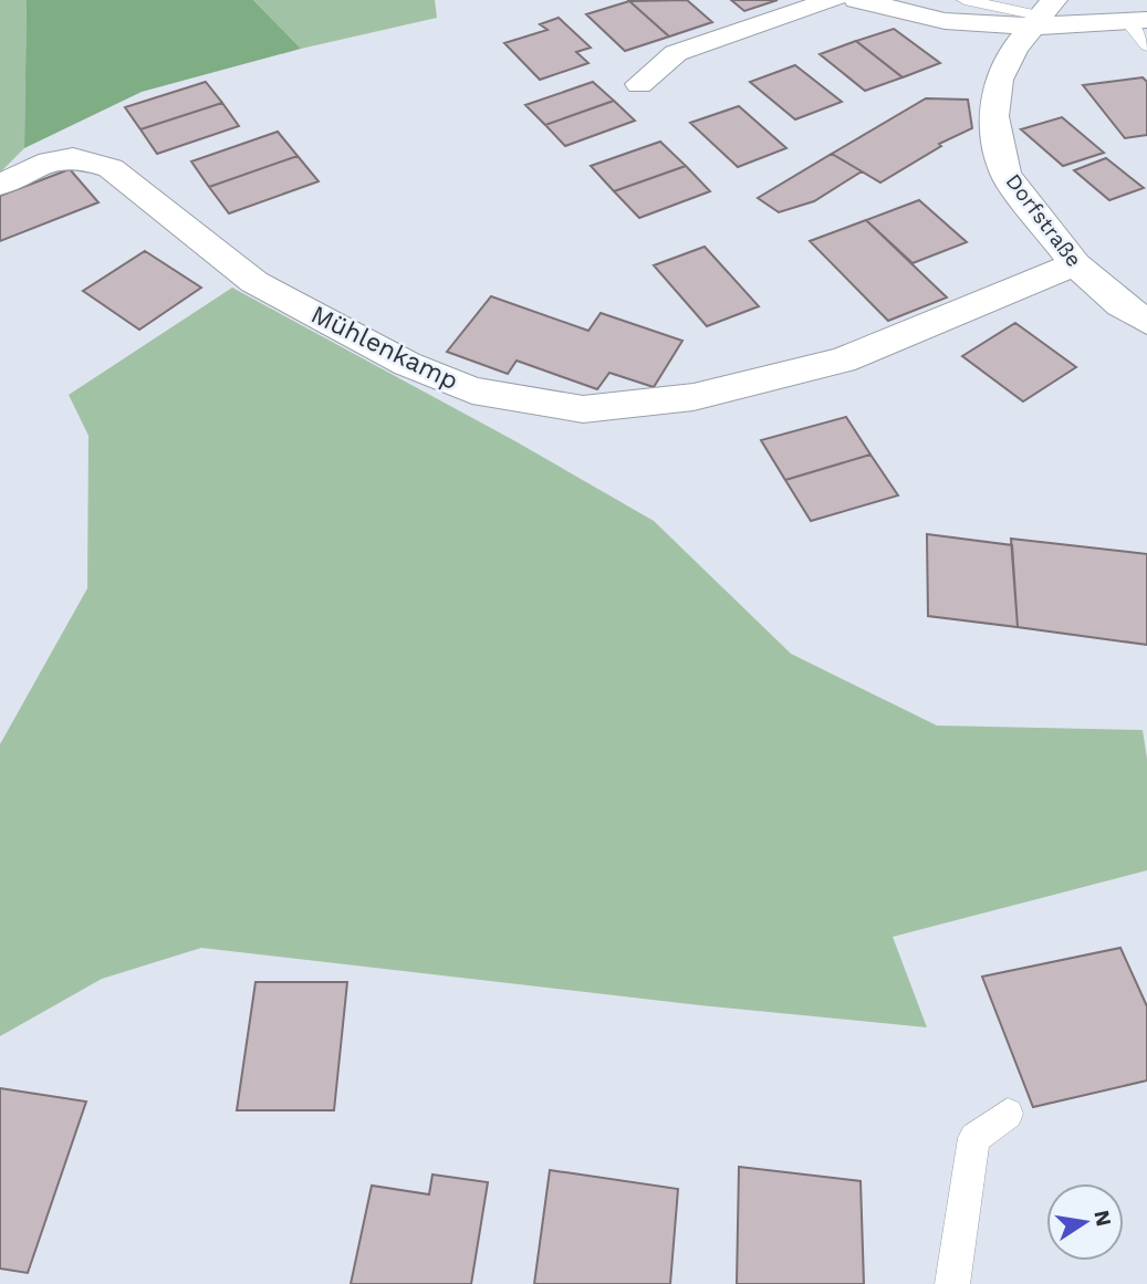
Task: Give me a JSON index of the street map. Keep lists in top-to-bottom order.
{
  "streets": {
    "street": ["Dorfstraße", "Mühlenkamp"]
  },
  "crossings": [
    ["Dorfstraße", "Mühlenkamp"]
  ],
  "north": "right"
}
